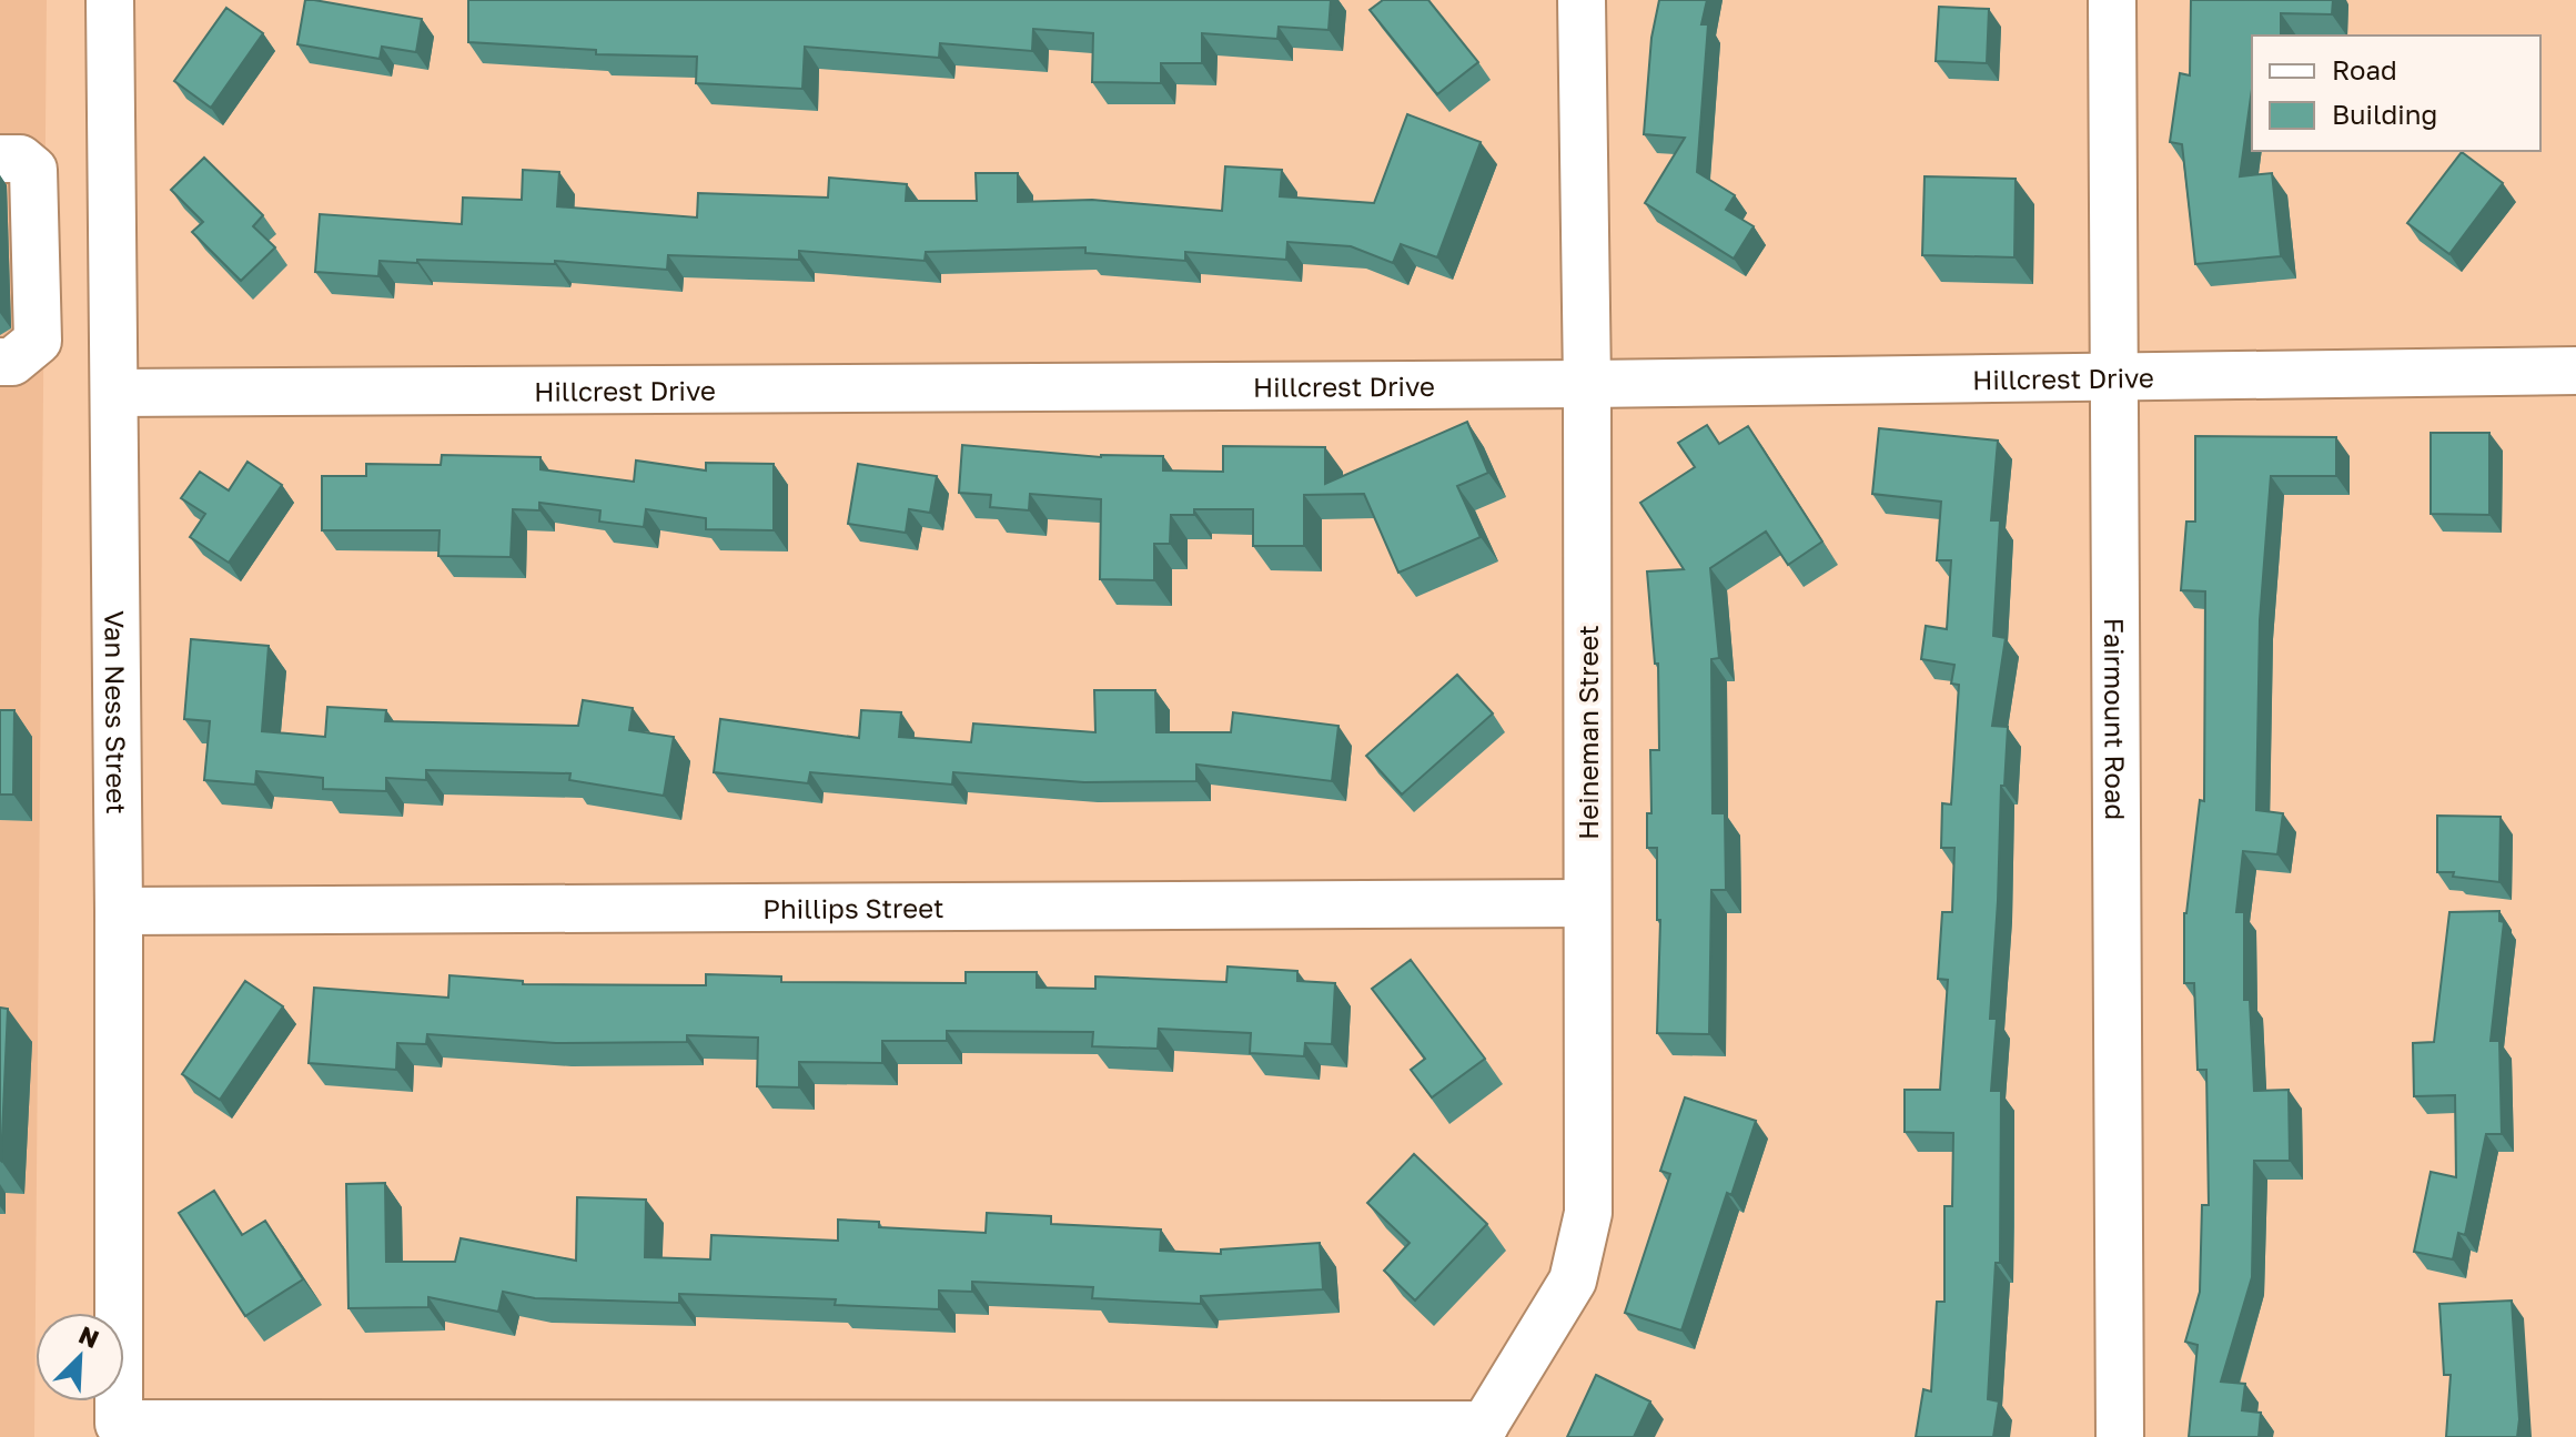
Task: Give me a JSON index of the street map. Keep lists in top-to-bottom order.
{
  "streets": {
    "street": [
      "Hillcrest Drive",
      "Van Ness Street",
      "Fairmount Road",
      "Heineman Street",
      "Phillips Street"
    ]
  },
  "crossings": [
    ["Hillcrest Drive", "Van Ness Street"],
    ["Hillcrest Drive", "Fairmount Road"],
    ["Hillcrest Drive", "Heineman Street"],
    ["Van Ness Street", "Heineman Street"],
    ["Van Ness Street", "Phillips Street"],
    ["Heineman Street", "Phillips Street"]
  ],
  "legend": ["Road", "Building"],
  "north": "top right"
}
